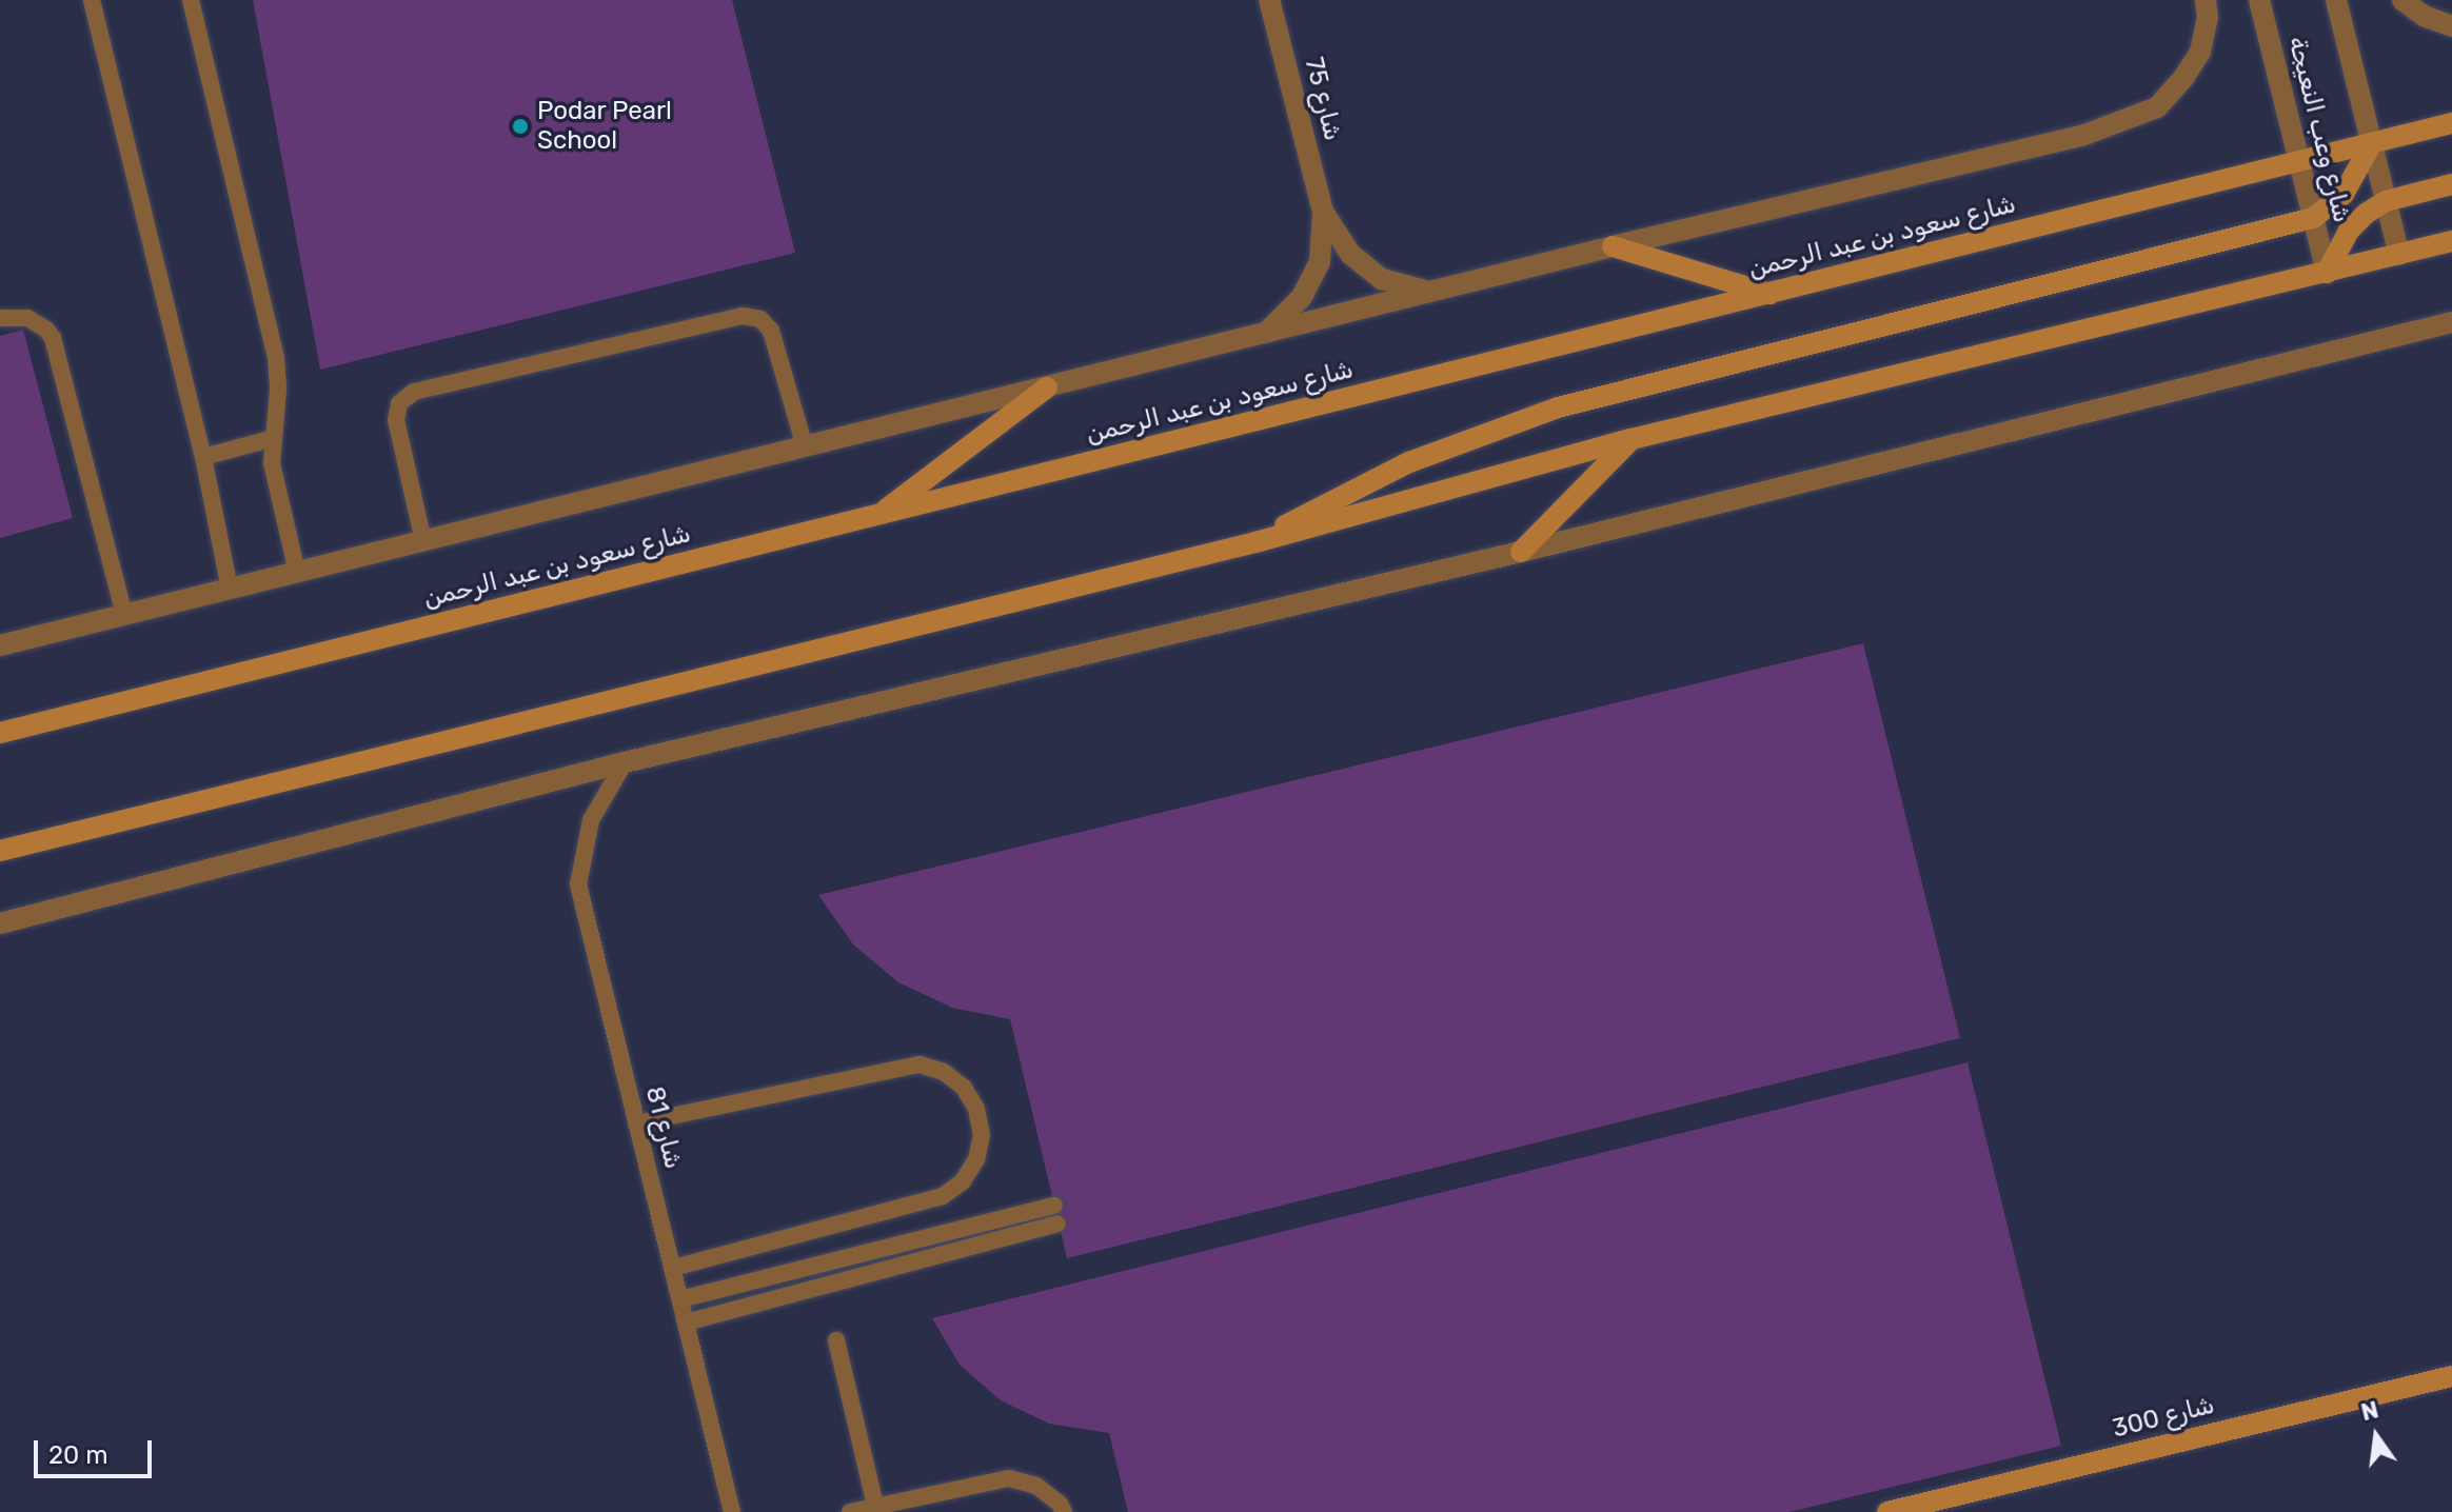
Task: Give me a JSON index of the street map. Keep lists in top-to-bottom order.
{
  "streets": {
    "main road": ["شارع سعود بن عبد الرحمن", "شارع 300"],
    "street": ["شارع 75", "شارع وعب النعيجة"],
    "lane": ["شارع 81"]
  },
  "crossings": [
    ["شارع 75", "شارع سعود بن عبد الرحمن"],
    ["شارع وعب النعيجة", "شارع سعود بن عبد الرحمن"]
  ],
  "places": ["Podar Pearl School"],
  "scale_bar": "20 m",
  "north": "top"
}
